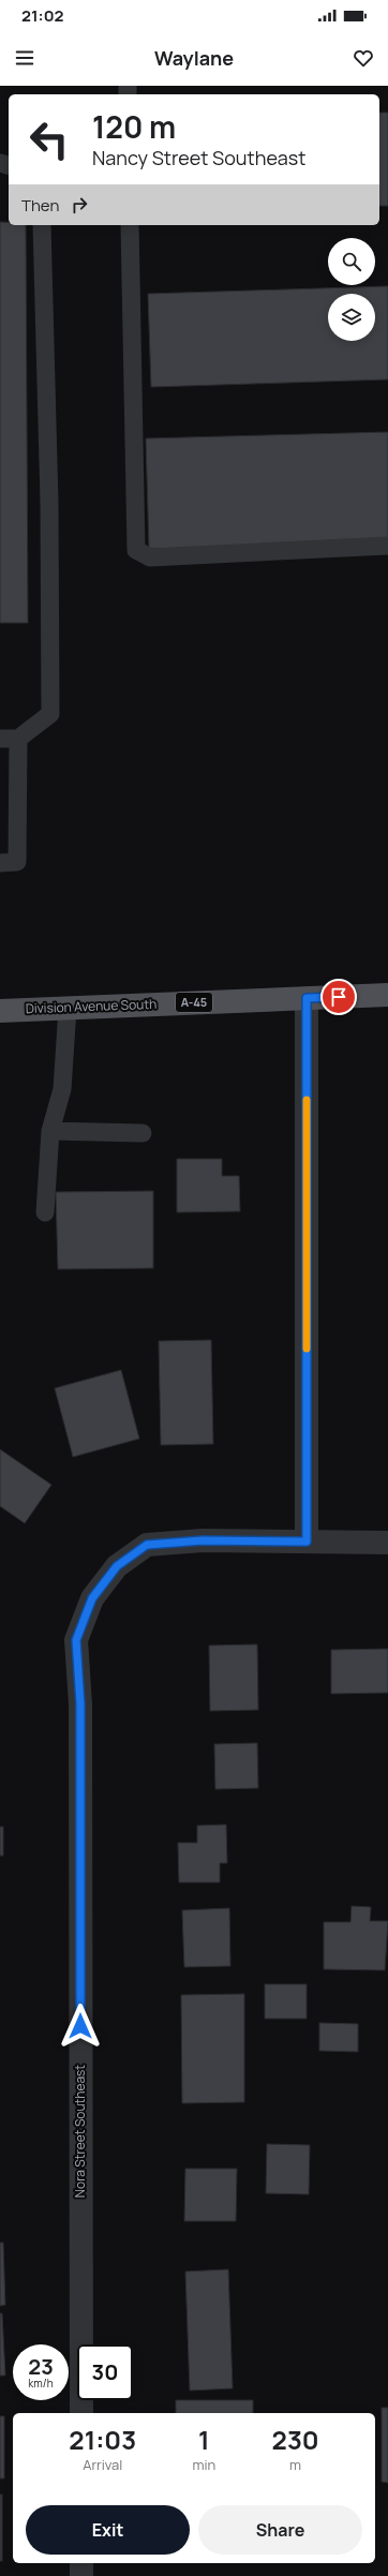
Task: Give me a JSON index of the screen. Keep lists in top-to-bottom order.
{
  "streets": {
    "main road": ["A-45", "Division Avenue South"],
    "street": ["Nora Street Southeast"]
  },
  "page": {
    "status": "21:02",
    "header": "Waylane",
    "turn": ["120 m", "Nancy Street Southeast"],
    "then": "Then",
    "speed": "23 km/h",
    "limit": "30",
    "eta": [
      "21:03",
      "Arrival",
      "1",
      "min",
      "230",
      "m"
    ],
    "buttons": ["Exit", "Share"]
  }
}
